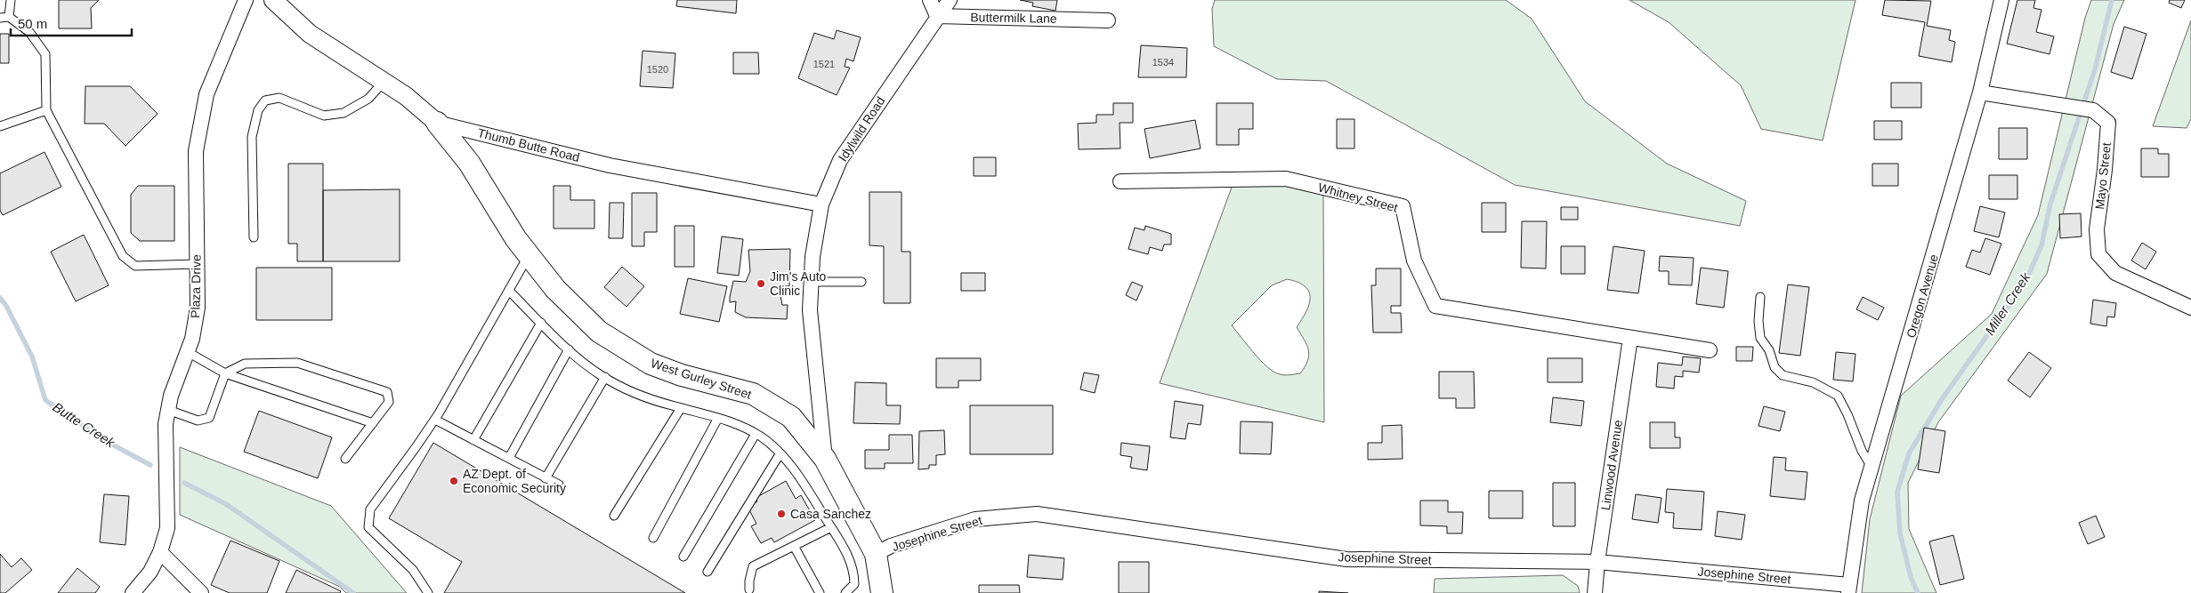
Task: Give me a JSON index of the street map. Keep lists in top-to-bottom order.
{
  "streets": {
    "main road": ["West Gurley Street"],
    "street": [
      "Buttermilk Lane",
      "Idylwild Road",
      "Thumb Butte Road",
      "Mayo Street",
      "Whitney Street",
      "Plaza Drive",
      "Oregon Avenue",
      "Linwood Avenue",
      "Josephine Street"
    ]
  },
  "crossings": [
    ["Buttermilk Lane", "Idylwild Road"],
    ["Idylwild Road", "Thumb Butte Road"],
    ["Idylwild Road", "West Gurley Street"],
    ["Thumb Butte Road", "West Gurley Street"],
    ["Mayo Street", "Oregon Avenue"],
    ["Whitney Street", "Linwood Avenue"],
    ["Oregon Avenue", "Josephine Street"],
    ["West Gurley Street", "Josephine Street"],
    ["Linwood Avenue", "Josephine Street"]
  ],
  "water": ["Miller Creek", "Butte Creek"],
  "places": ["Jim's Auto Clinic", "AZ Dept. of Economic Security", "Casa Sanchez"],
  "house_numbers": ["1534", "1521", "1520"],
  "scale_bar": "50 m"
}
